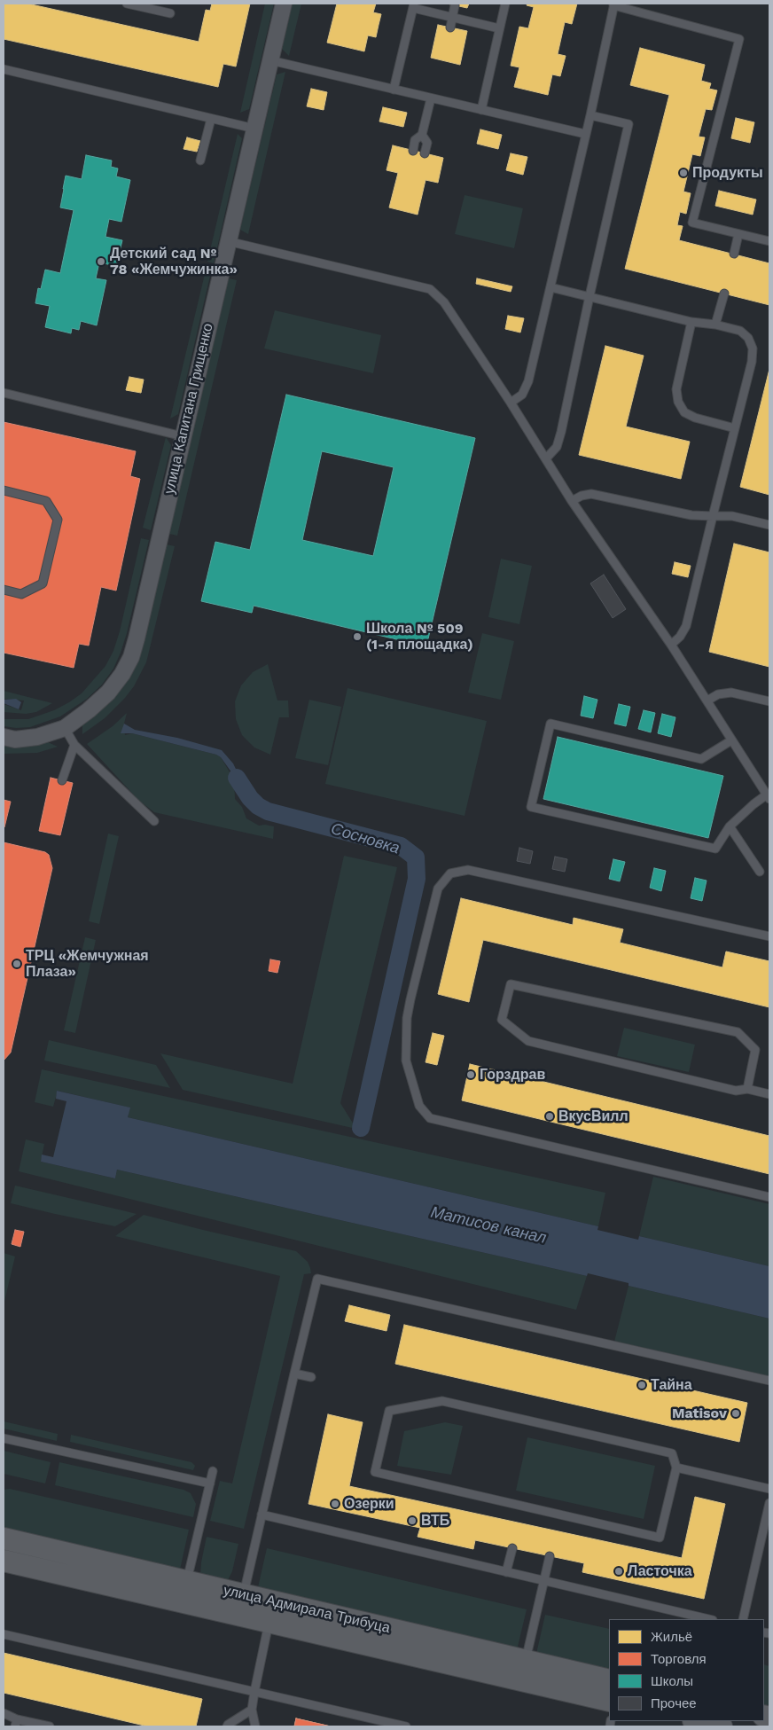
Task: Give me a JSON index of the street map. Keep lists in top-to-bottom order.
{
  "streets": {
    "street": ["улица Капитана Грищенко", "улица Адмирала Трибуца"]
  },
  "water": ["Сосновка", "Матисов канал"],
  "places": [
    "Продукты",
    "Детский сад № 78 «Жемчужинка»",
    "Школа № 509 (1-я площадка)",
    "ТРЦ «Жемчужная Плаза»",
    "Горздрав",
    "ВкусВилл",
    "Тайна",
    "Matisov",
    "Озерки",
    "ВТБ",
    "Ласточка"
  ],
  "legend": [
    "Жильё",
    "Торговля",
    "Школы",
    "Прочее"
  ]
}
